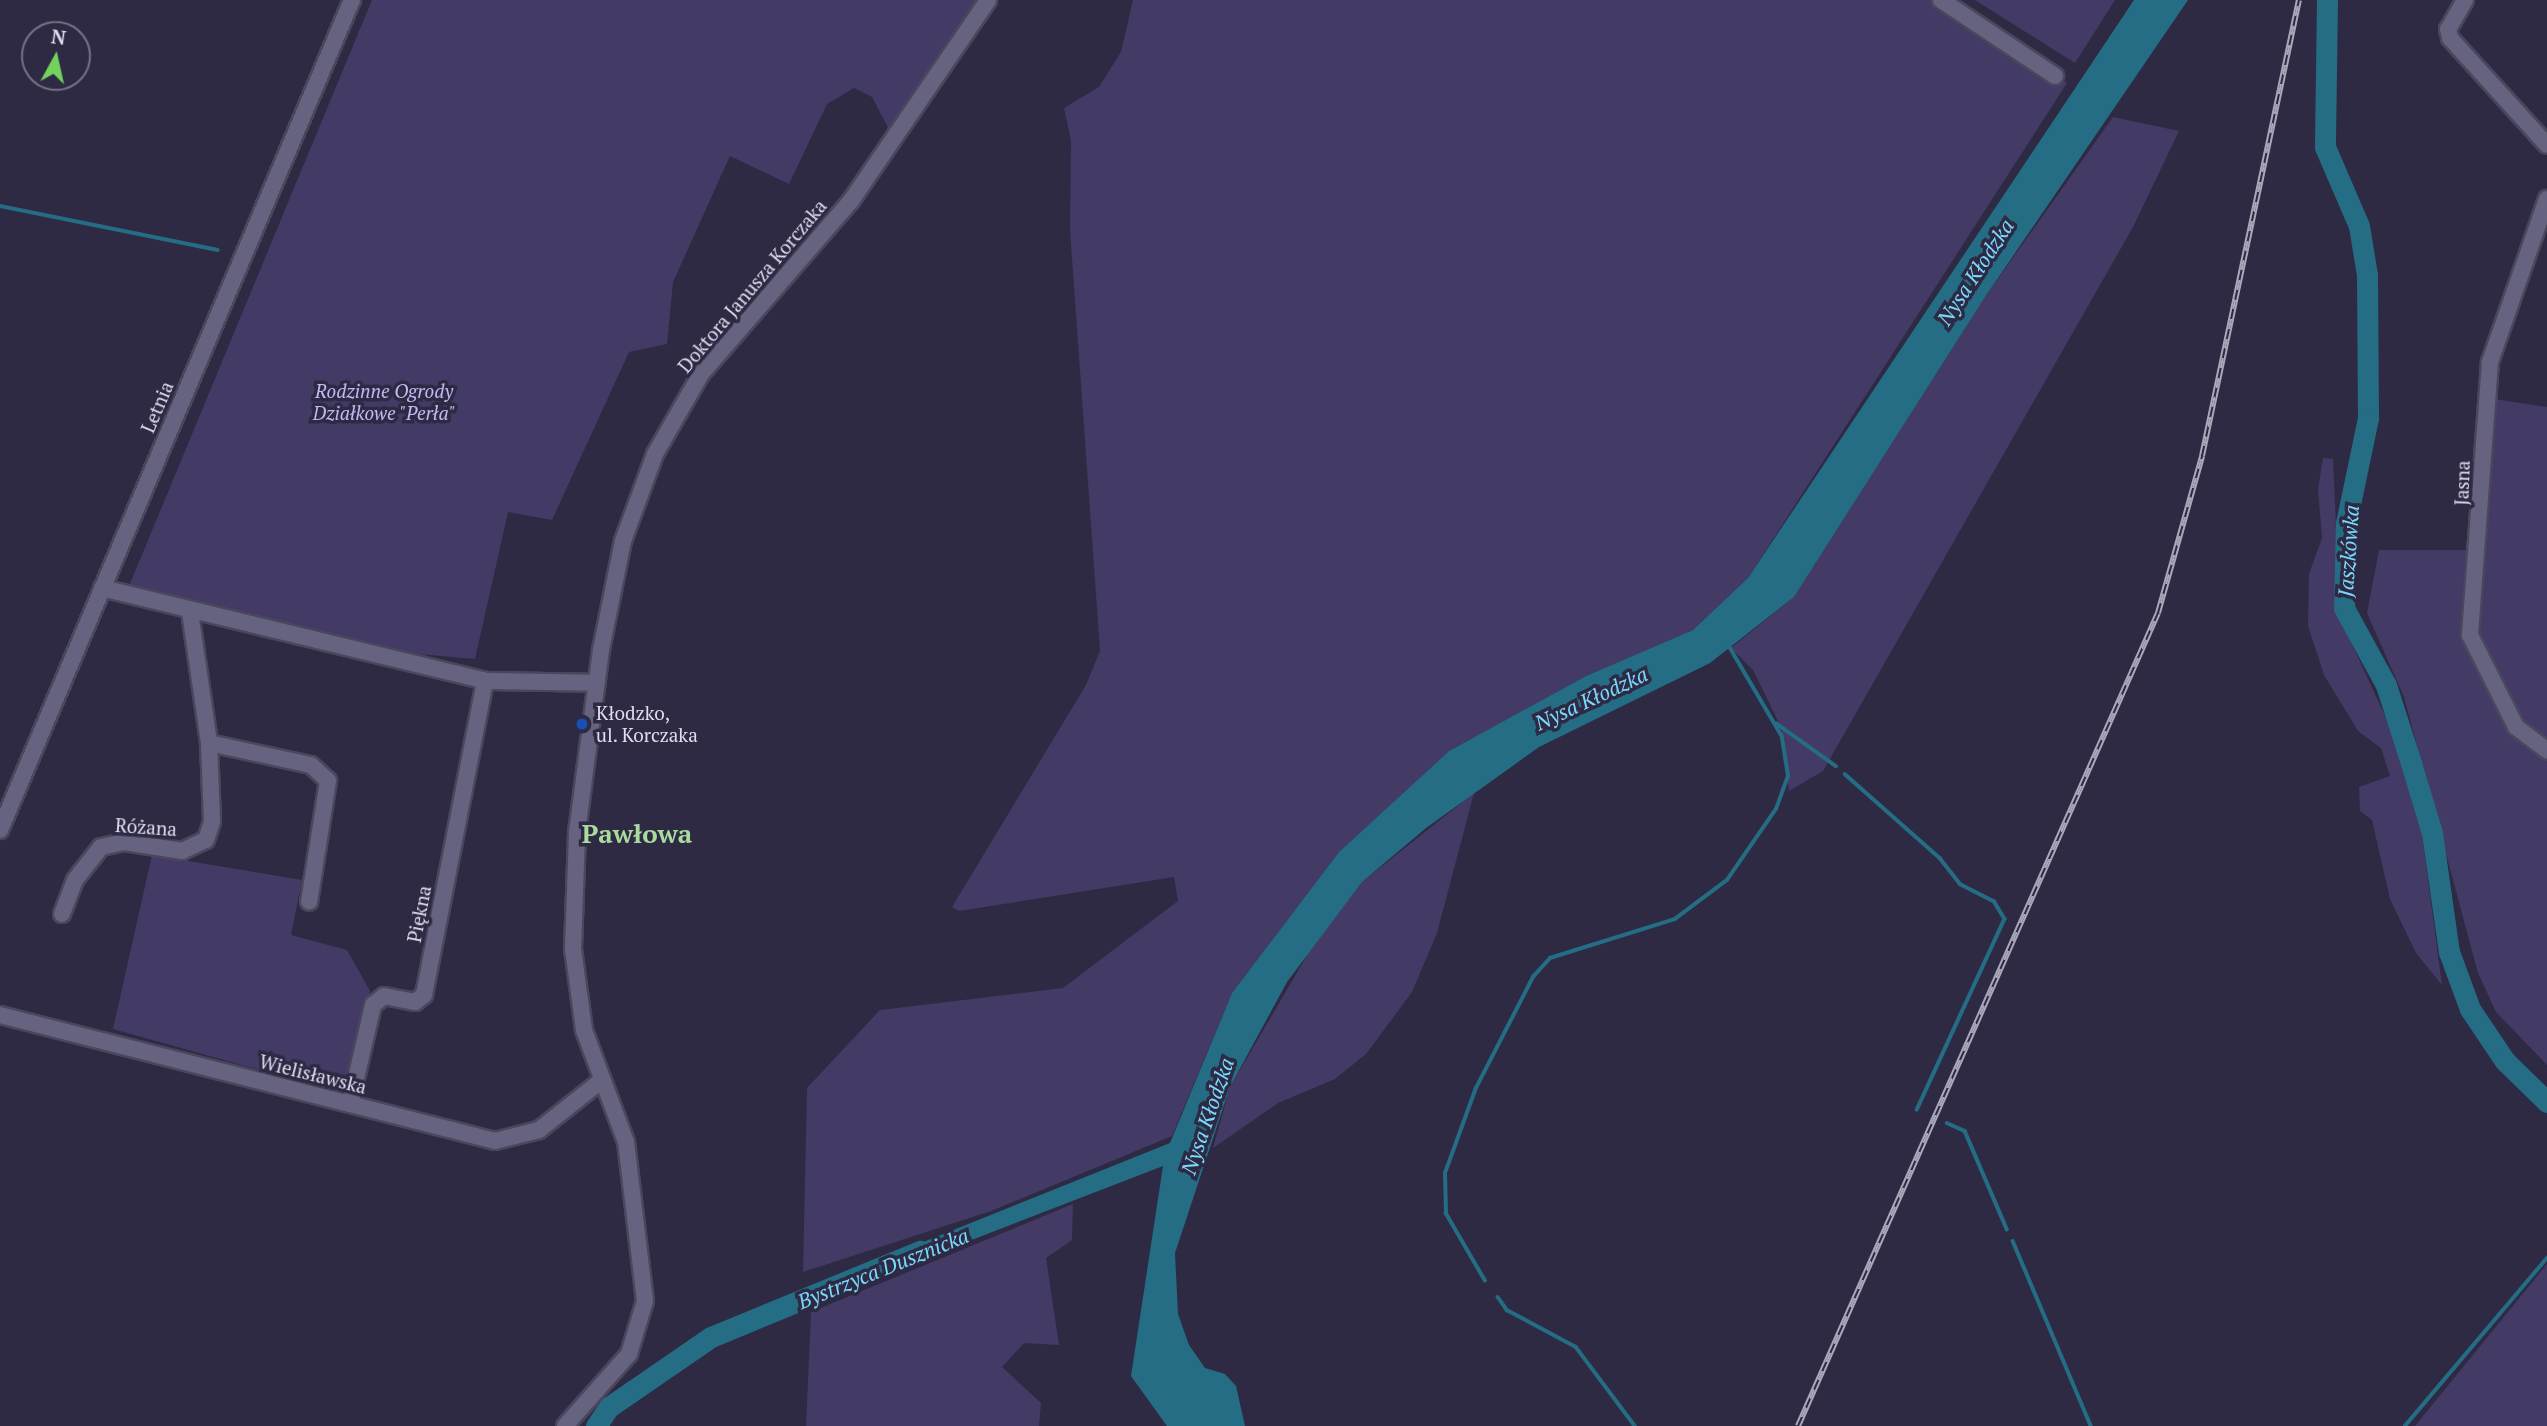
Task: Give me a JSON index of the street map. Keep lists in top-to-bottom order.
{
  "streets": {
    "street": [
      "Doktora Janusza Korczaka",
      "Letnia",
      "Jasna",
      "Różana",
      "Piękna",
      "Wielisławska"
    ]
  },
  "crossings": [
    ["Doktora Janusza Korczaka", "Wielisławska"],
    ["Piękna", "Wielisławska"]
  ],
  "districts": ["Pawłowa"],
  "water": ["Nysa Kłodzka", "Jaszkówka", "Bystrzyca Dusznicka"],
  "parks": ["Rodzinne Ogrody Działkowe \"Perła\""],
  "places": ["Kłodzko, ul. Korczaka"],
  "north": "top"
}
